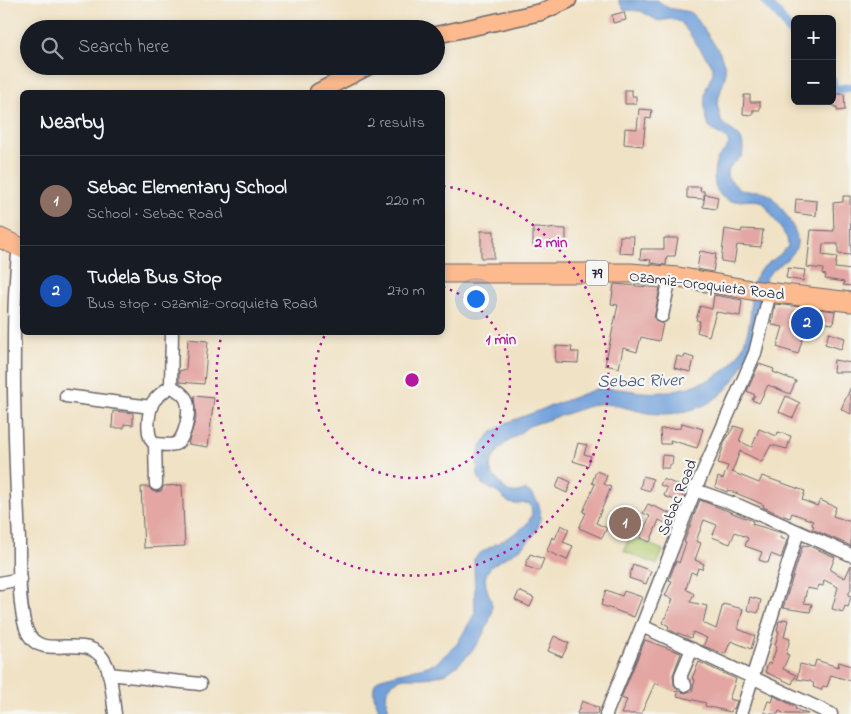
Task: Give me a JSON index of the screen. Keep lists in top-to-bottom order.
{
  "streets": {
    "highway": ["79", "Ozamiz-Oroquieta Road"],
    "street": ["Sebac Road"]
  },
  "crossings": [
    ["Ozamiz-Oroquieta Road", "Sebac Road"]
  ],
  "water": ["Sebac River"],
  "page": {
    "map_buttons": ["+", "−"],
    "search": "Search here",
    "heading": ["Nearby", "2 results"],
    "list": [
      {
        "mark": "1",
        "name": "Sebac Elementary School",
        "note": "School · Sebac Road",
        "value": "220 m"
      },
      {
        "mark": "2",
        "name": "Tudela Bus Stop",
        "note": "Bus stop · Ozamiz-Oroquieta Road",
        "value": "270 m"
      }
    ],
    "pins": ["2", "1"]
  },
  "rings": ["2 min", "1 min"]
}
